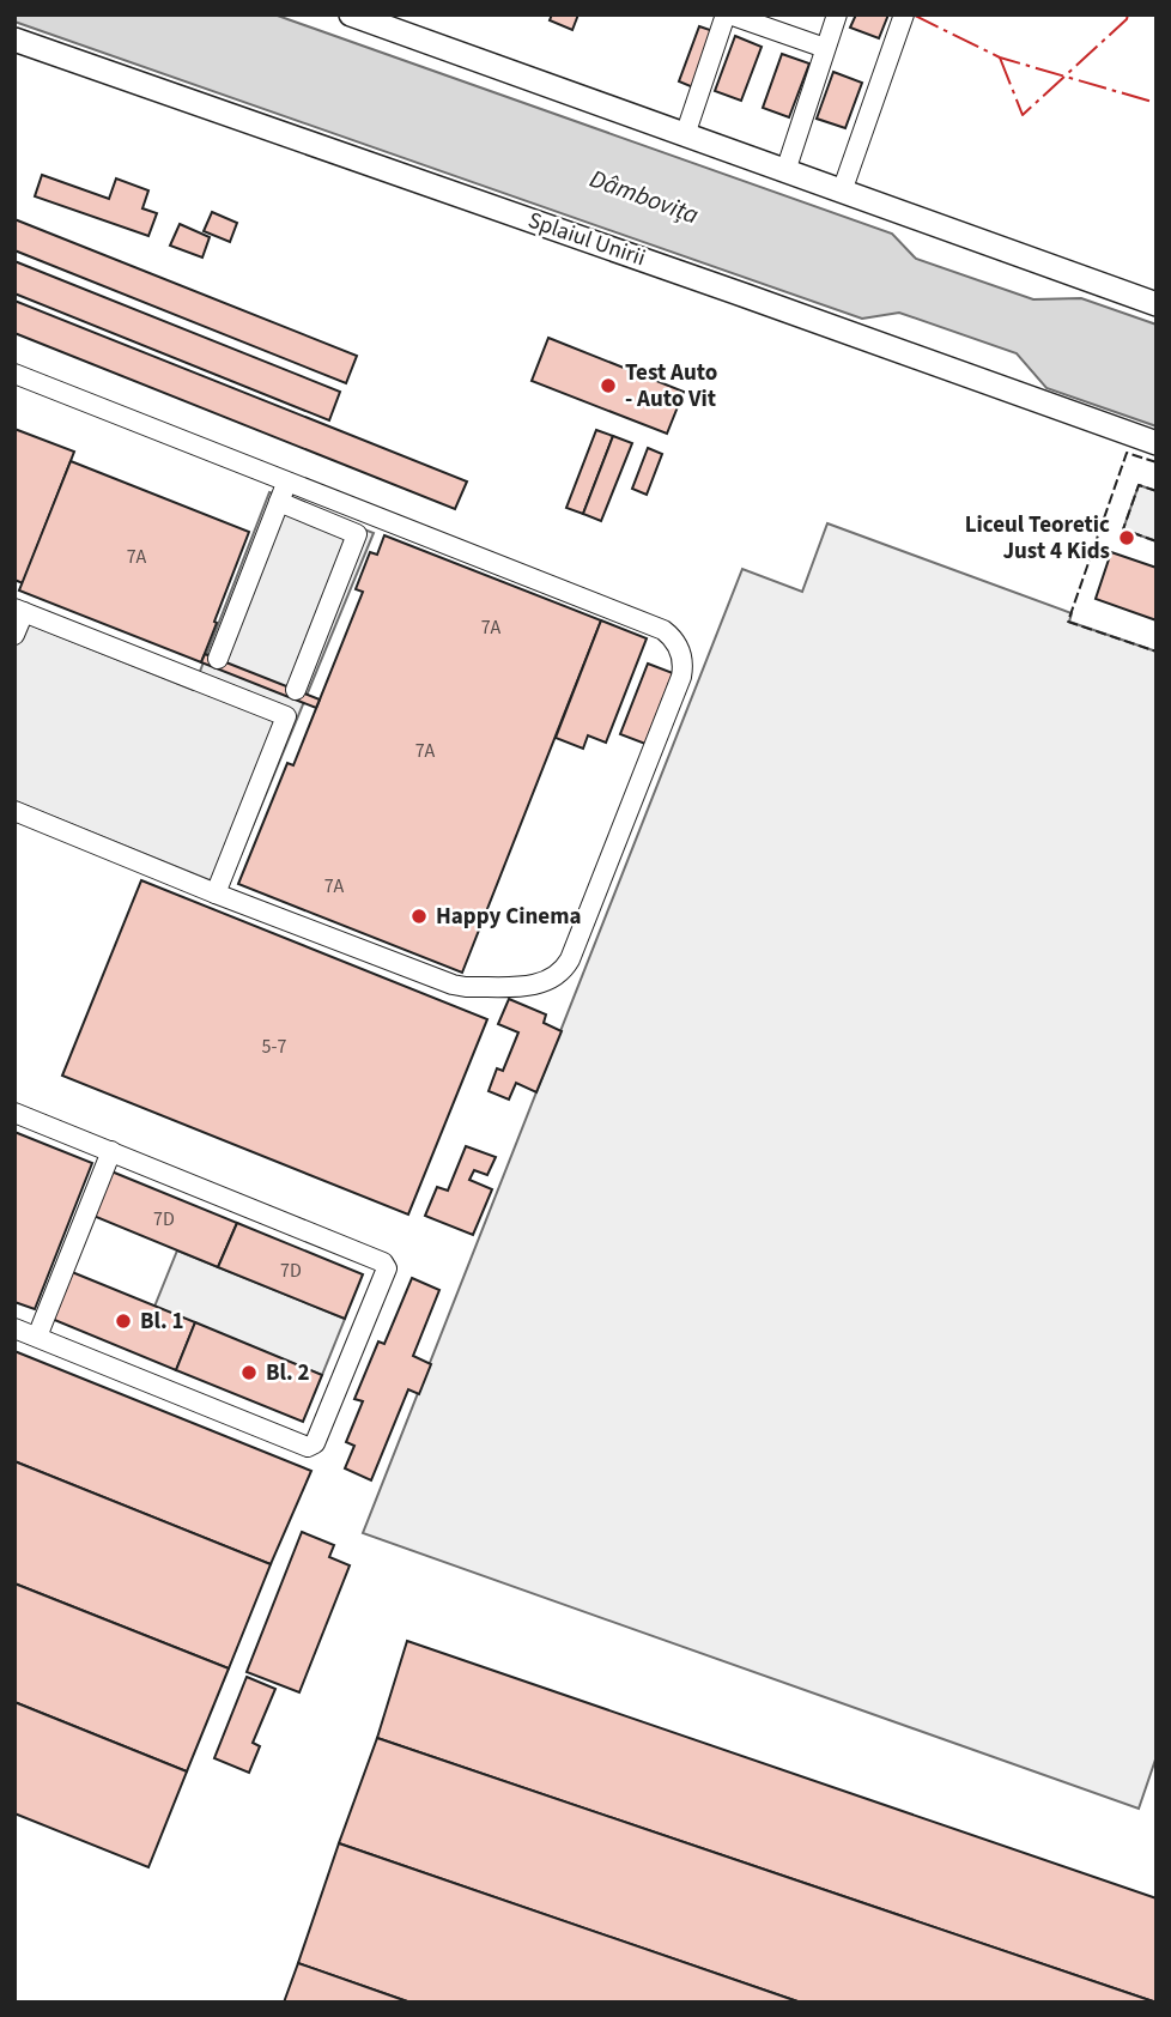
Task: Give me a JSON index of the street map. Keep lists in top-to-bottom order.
{
  "streets": {
    "main road": ["Splaiul Unirii"]
  },
  "water": ["Dâmbovița"],
  "places": [
    "Test Auto - Auto Vit",
    "Liceul Teoretic Just 4 Kids",
    "Happy Cinema",
    "Bl. 1",
    "Bl. 2"
  ],
  "house_numbers": [
    "7A",
    "7A",
    "7A",
    "7A",
    "5-7",
    "7D",
    "7D"
  ]
}
